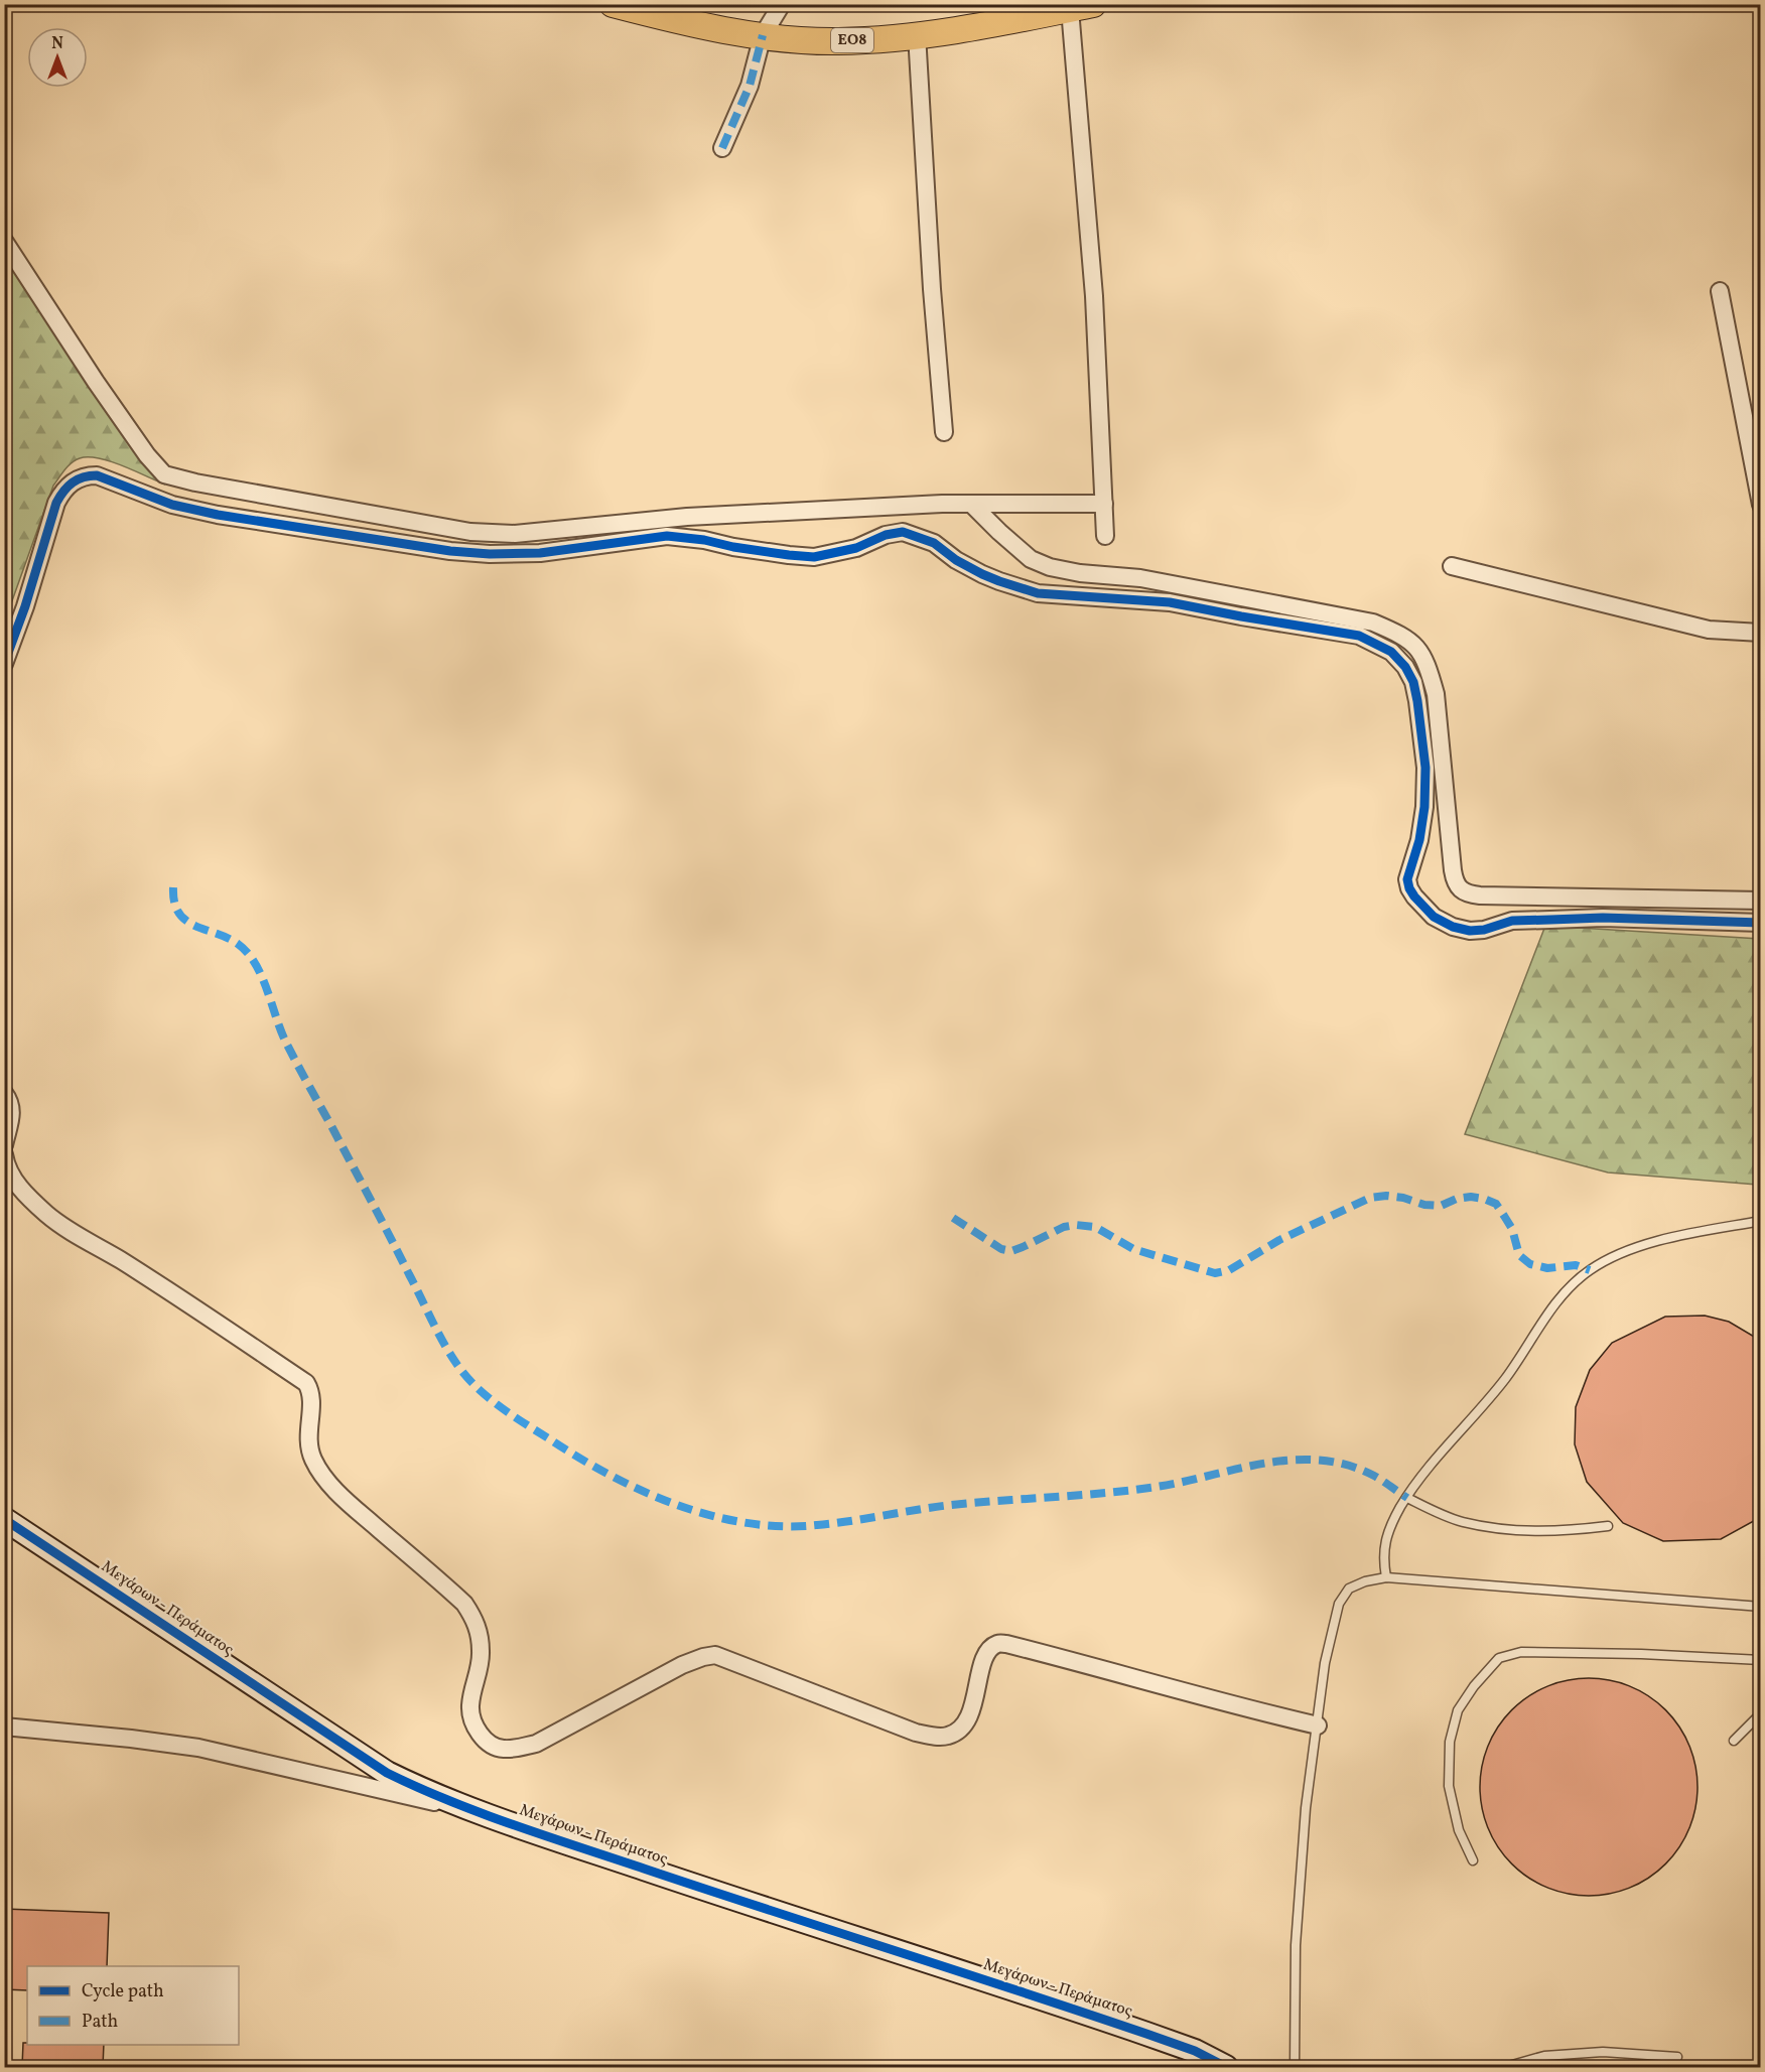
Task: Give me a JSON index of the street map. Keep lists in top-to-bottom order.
{
  "streets": {
    "main road": ["ΕΟ8", "Μεγάρων - Περάματος"]
  },
  "legend": ["Cycle path", "Path"],
  "north": "top"
}
